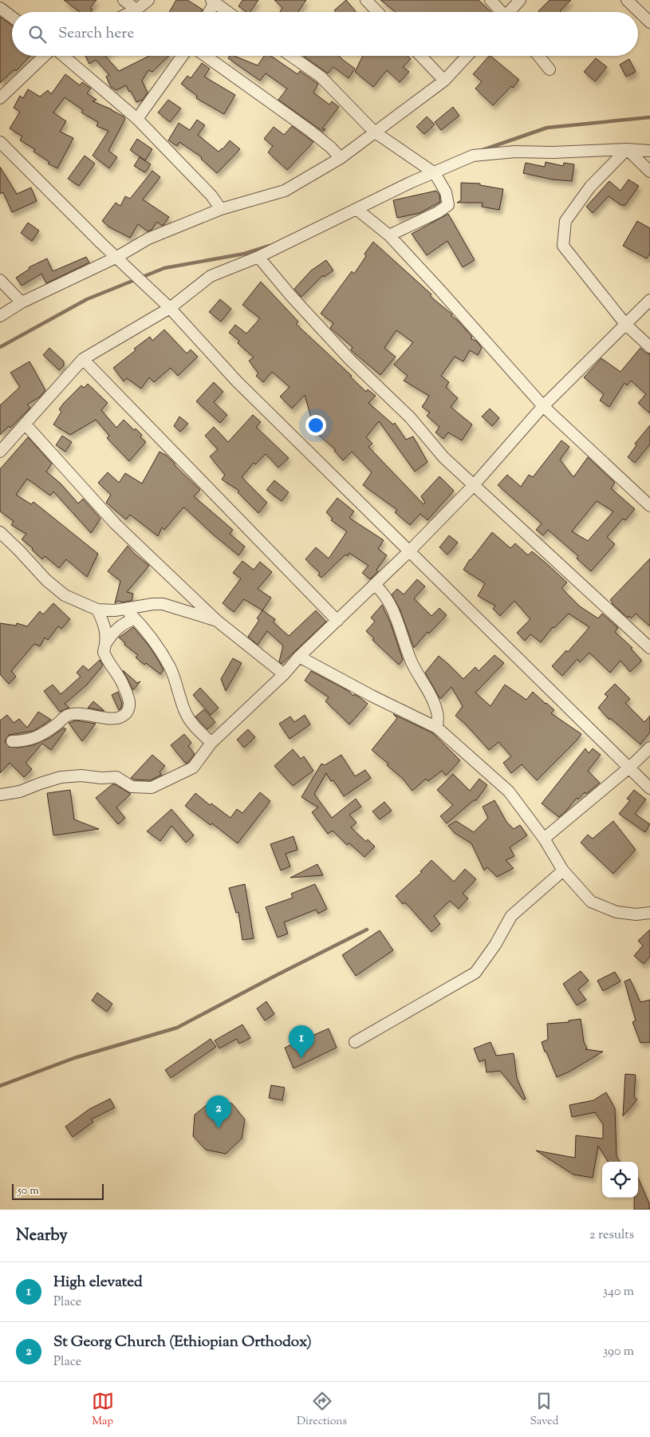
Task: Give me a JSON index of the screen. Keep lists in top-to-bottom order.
{
  "scale_bar": "50 m",
  "page": {
    "search": "Search here",
    "pins": ["1", "2"],
    "scale": "50 m",
    "heading": ["Nearby", "2 results"],
    "list": [
      {
        "mark": "1",
        "name": "High elevated",
        "note": "Place",
        "value": "340 m"
      },
      {
        "mark": "2",
        "name": "St Georg Church (Ethiopian Orthodox)",
        "note": "Place",
        "value": "390 m"
      }
    ],
    "nav": ["Map", "Directions", "Saved"]
  }
}
